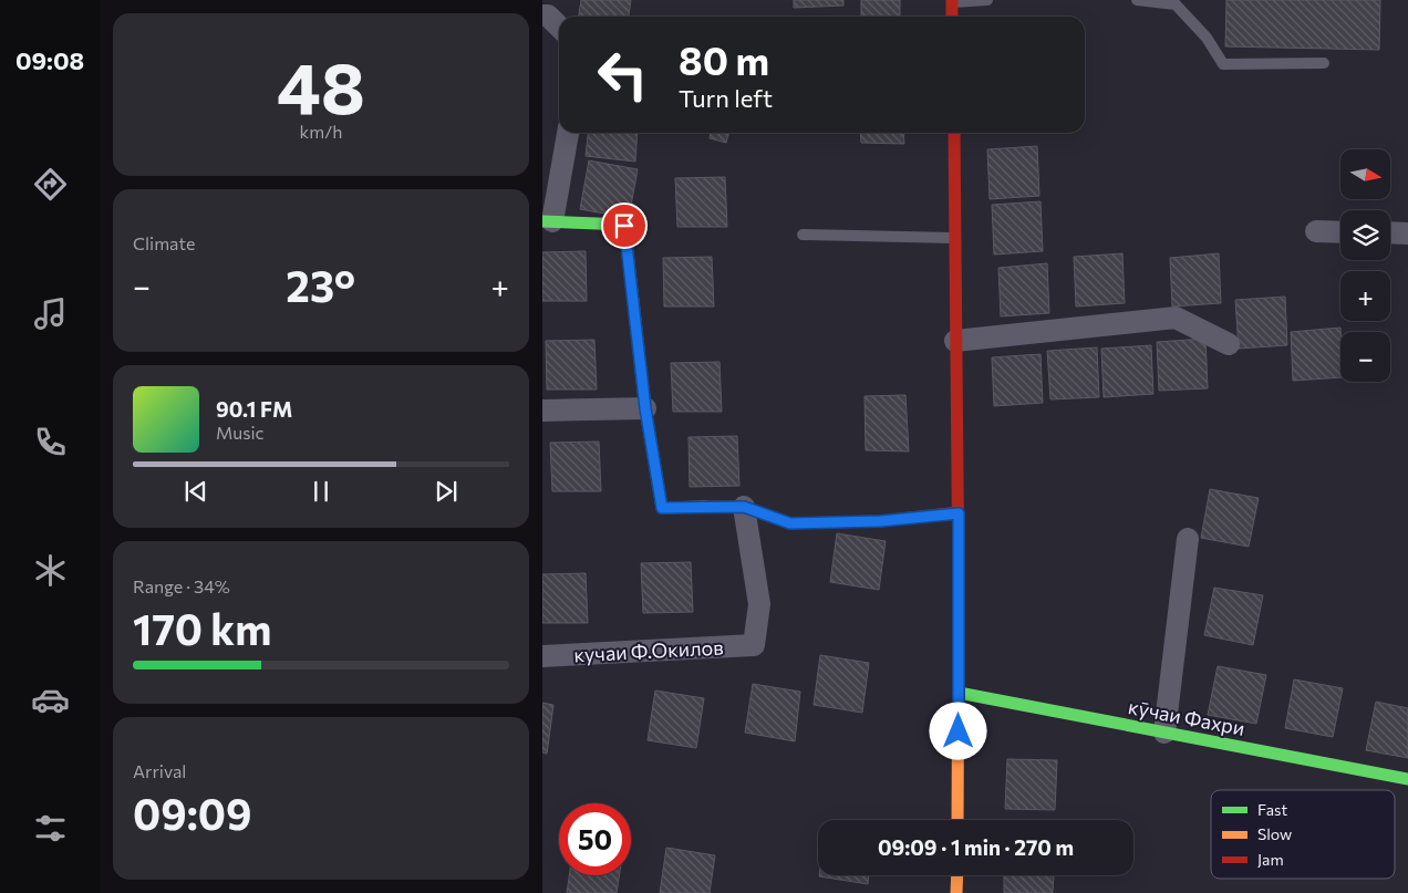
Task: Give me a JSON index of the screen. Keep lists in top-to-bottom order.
{
  "streets": {
    "street": ["кучаи Ф.Окилов", "кӯчаи Фахри"]
  },
  "legend": ["Fast", "Slow", "Jam"],
  "north": "right",
  "page": {
    "tabs": "09:08",
    "tile": [
      ["48", "km/h"],
      "Climate",
      ["Range · 34%", "170 km"],
      ["Arrival", "09:09"]
    ],
    "turn": ["80 m", "Turn left"],
    "map_buttons": ["+", "−"],
    "heat": ["−", "23°", "+"],
    "song": ["90.1 FM", "Music"],
    "limit": "50",
    "trip": "09:09 · 1 min · 270 m"
  }
}
